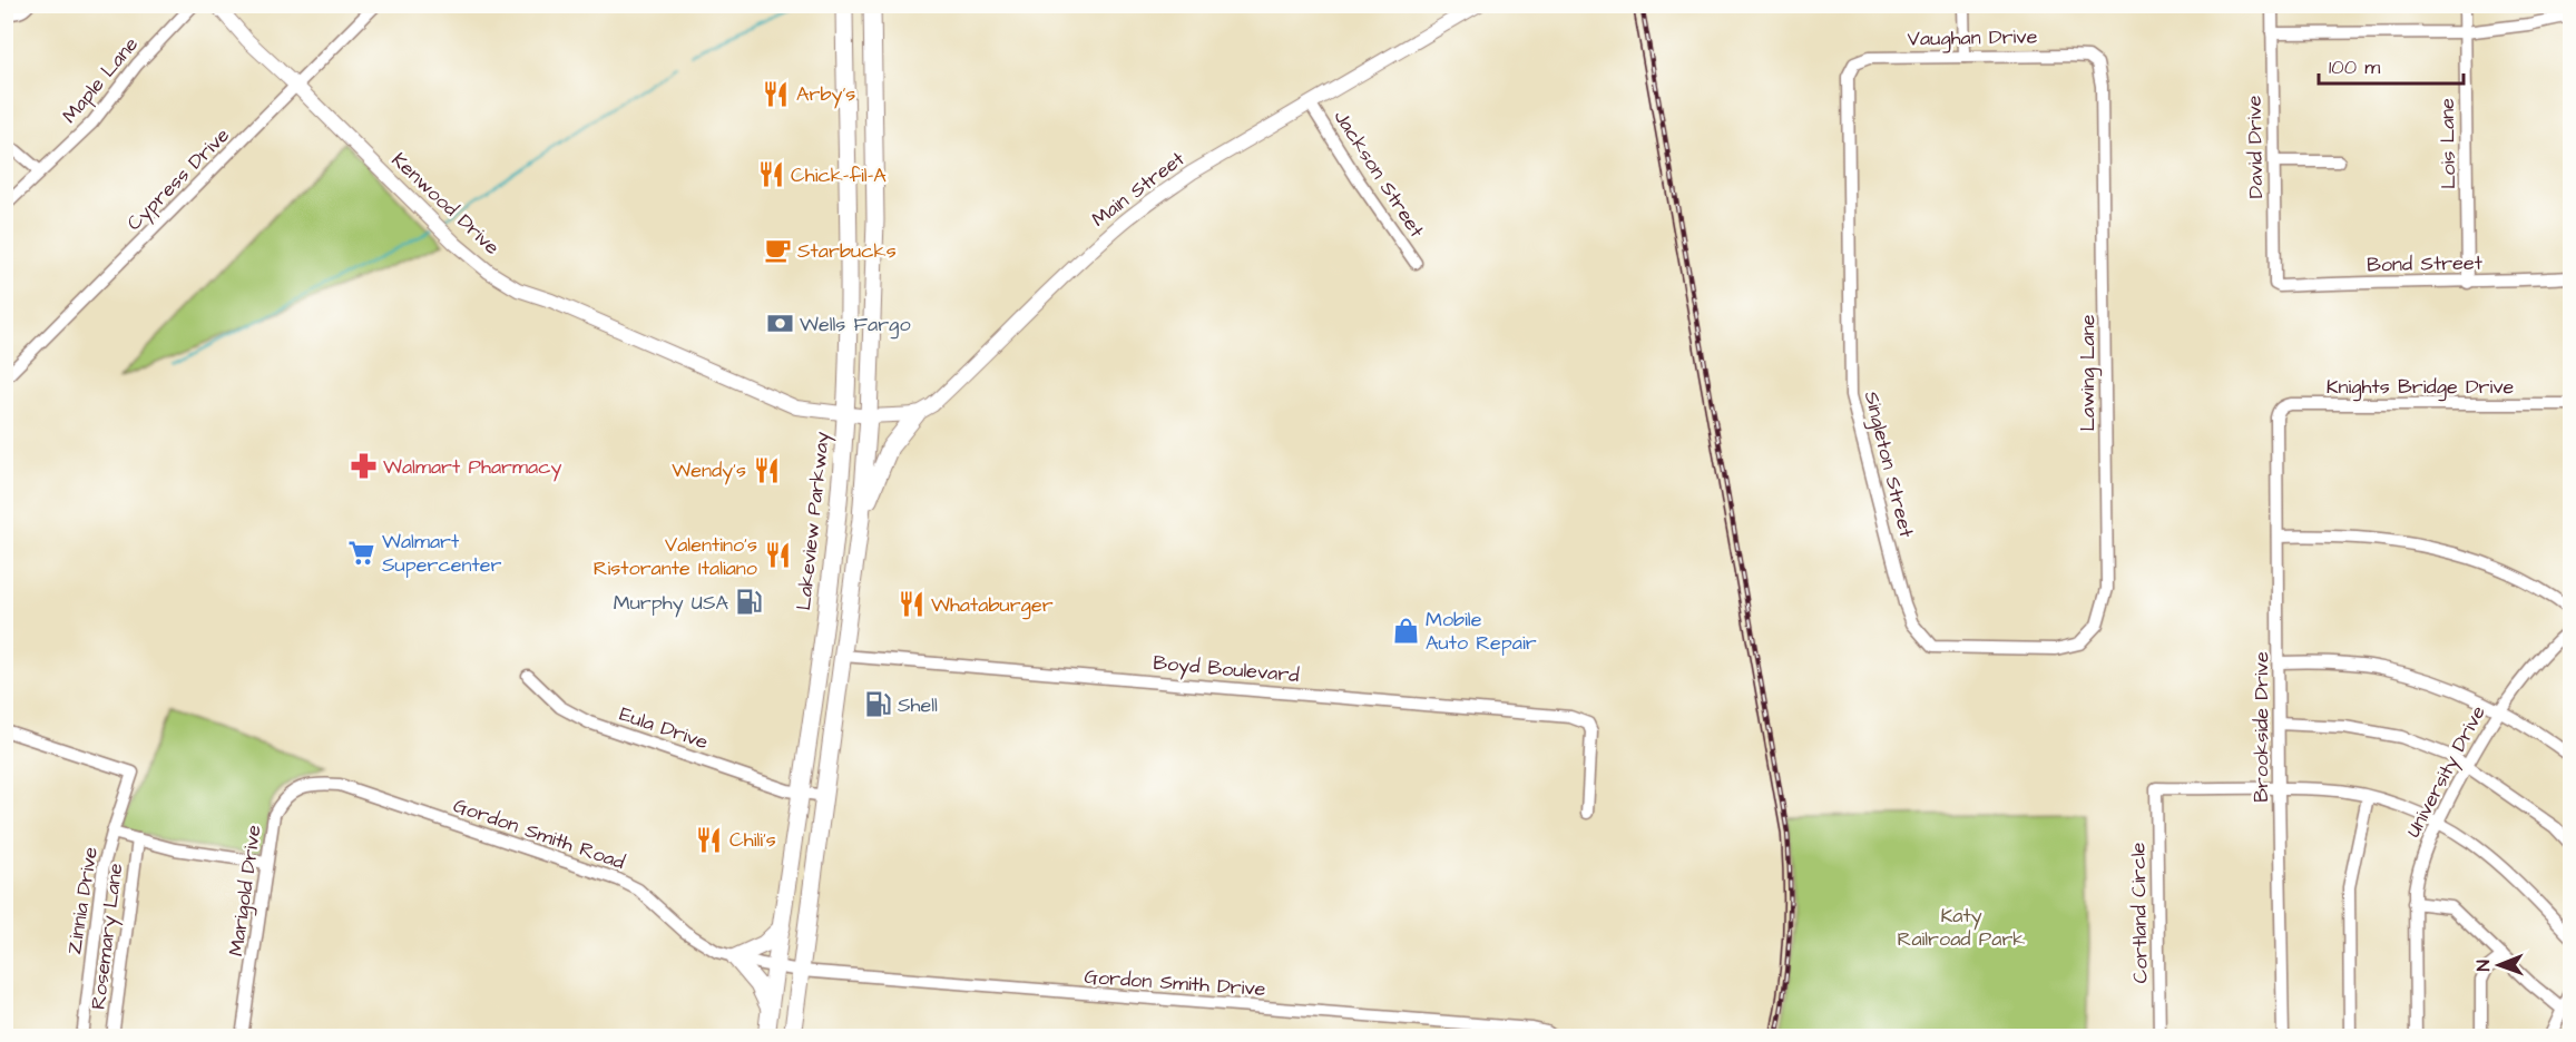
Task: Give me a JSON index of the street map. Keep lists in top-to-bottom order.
{
  "streets": {
    "main road": ["Lakeview Parkway"],
    "street": [
      "Vaughan Drive",
      "Maple Lane",
      "Lois Lane",
      "David Drive",
      "Jackson Street",
      "Cypress Drive",
      "Main Street",
      "Kenwood Drive",
      "Bond Street",
      "Lawing Lane",
      "Knights Bridge Drive",
      "Singleton Street",
      "Boyd Boulevard",
      "Brookside Drive",
      "Eula Drive",
      "University Drive",
      "Gordon Smith Road",
      "Marigold Drive",
      "Zinnia Drive",
      "Cortland Circle",
      "Rosemary Lane",
      "Gordon Smith Drive"
    ]
  },
  "crossings": [
    ["Vaughan Drive", "Lawing Lane"],
    ["Vaughan Drive", "Singleton Street"],
    ["Lois Lane", "Bond Street"],
    ["David Drive", "Bond Street"],
    ["Jackson Street", "Main Street"],
    ["Cypress Drive", "Kenwood Drive"],
    ["Kenwood Drive", "Lakeview Parkway"],
    ["Lawing Lane", "Singleton Street"],
    ["Knights Bridge Drive", "Brookside Drive"],
    ["Lakeview Parkway", "Eula Drive"],
    ["Lakeview Parkway", "Gordon Smith Road"],
    ["Brookside Drive", "Cortland Circle"],
    ["Gordon Smith Road", "Marigold Drive"],
    ["Gordon Smith Road", "Gordon Smith Drive"]
  ],
  "parks": ["Katy Railroad Park"],
  "places": {
    "restaurant": [
      "Arby's",
      "Chick-fil-A",
      "Wendy's",
      "Valentino's Ristorante Italiano",
      "Whataburger",
      "Chili's"
    ],
    "cafe": ["Starbucks"],
    "bank": ["Wells Fargo"],
    "pharmacy": ["Walmart Pharmacy"],
    "supermarket": ["Walmart Supercenter"],
    "fuel station": ["Murphy USA", "Shell"],
    "shop": ["Mobile Auto Repair"]
  },
  "scale_bar": "100 m",
  "north": "left"
}
